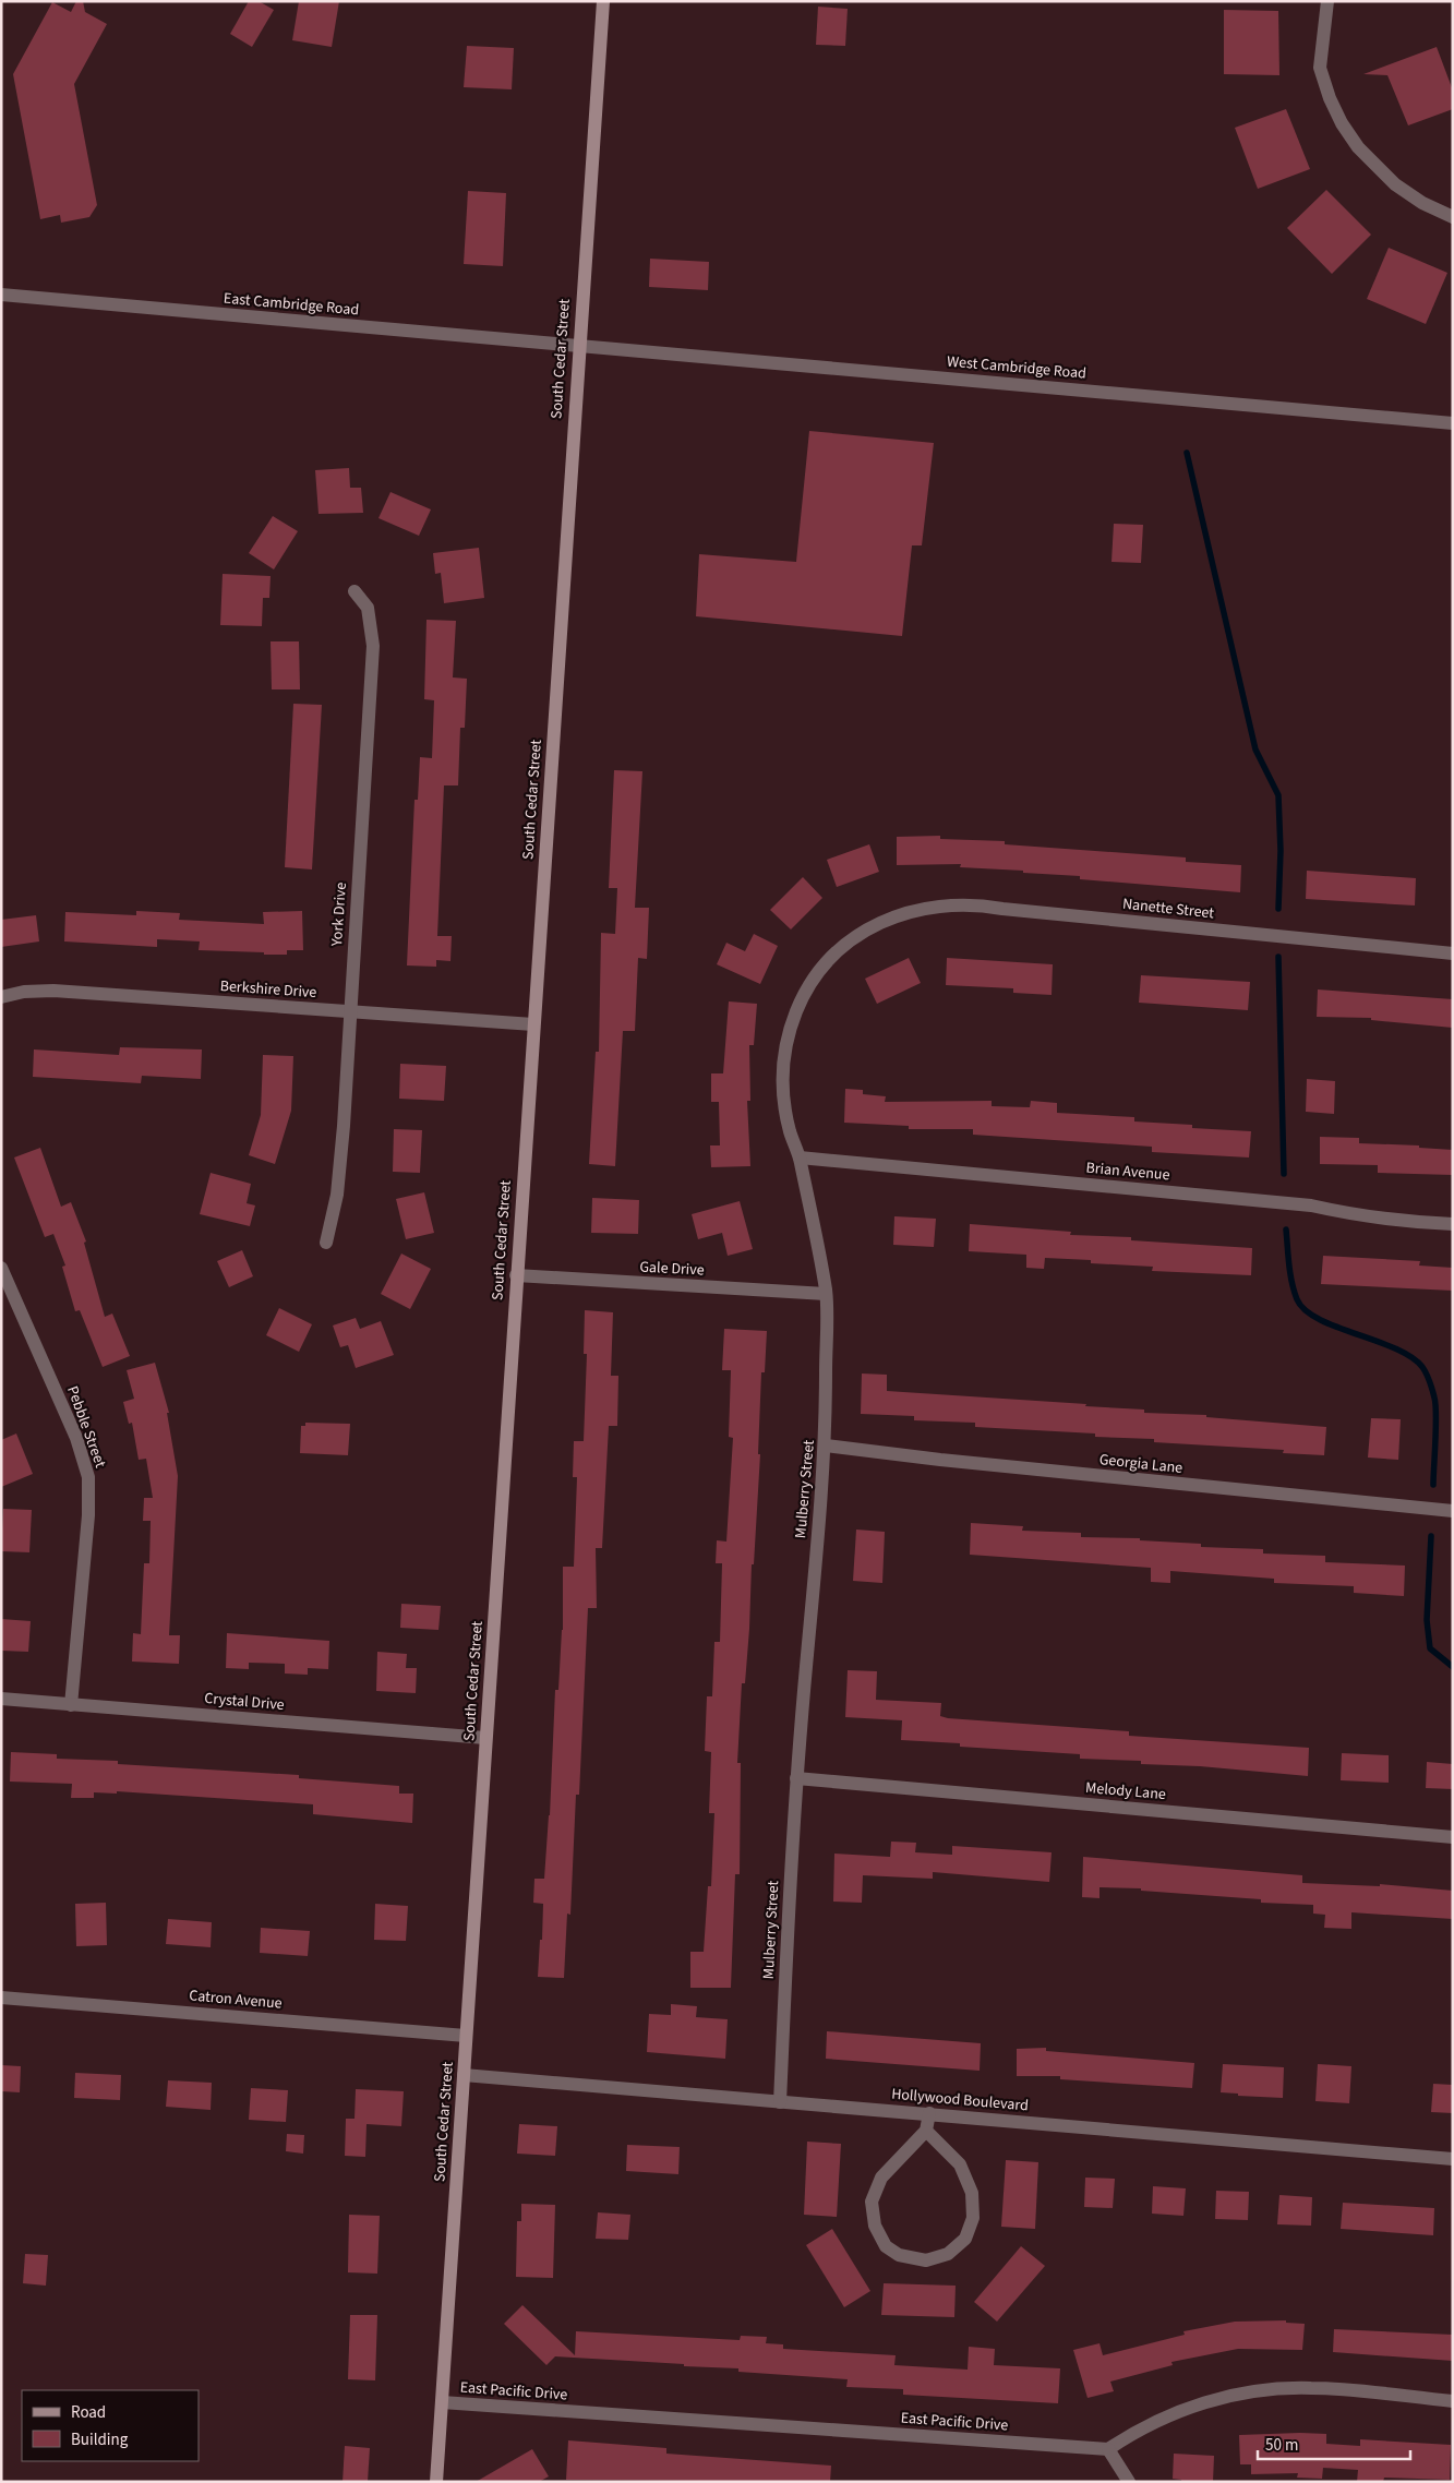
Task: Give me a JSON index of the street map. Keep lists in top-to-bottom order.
{
  "streets": {
    "main road": ["South Cedar Street"],
    "street": [
      "East Cambridge Road",
      "West Cambridge Road",
      "Nanette Street",
      "York Drive",
      "Berkshire Drive",
      "Brian Avenue",
      "Gale Drive",
      "Pebble Street",
      "Georgia Lane",
      "Mulberry Street",
      "Crystal Drive",
      "Melody Lane",
      "Catron Avenue",
      "Hollywood Boulevard",
      "East Pacific Drive"
    ]
  },
  "crossings": [
    ["East Cambridge Road", "South Cedar Street"],
    ["East Cambridge Road", "West Cambridge Road"],
    ["South Cedar Street", "West Cambridge Road"],
    ["South Cedar Street", "Berkshire Drive"],
    ["South Cedar Street", "Gale Drive"],
    ["South Cedar Street", "Crystal Drive"],
    ["South Cedar Street", "Catron Avenue"],
    ["South Cedar Street", "Hollywood Boulevard"],
    ["South Cedar Street", "East Pacific Drive"],
    ["Nanette Street", "Mulberry Street"],
    ["York Drive", "Berkshire Drive"],
    ["Brian Avenue", "Mulberry Street"],
    ["Gale Drive", "Mulberry Street"],
    ["Pebble Street", "Crystal Drive"],
    ["Georgia Lane", "Mulberry Street"],
    ["Mulberry Street", "Melody Lane"],
    ["Mulberry Street", "Hollywood Boulevard"]
  ],
  "legend": ["Road", "Building"],
  "scale_bar": "50 m"
}
